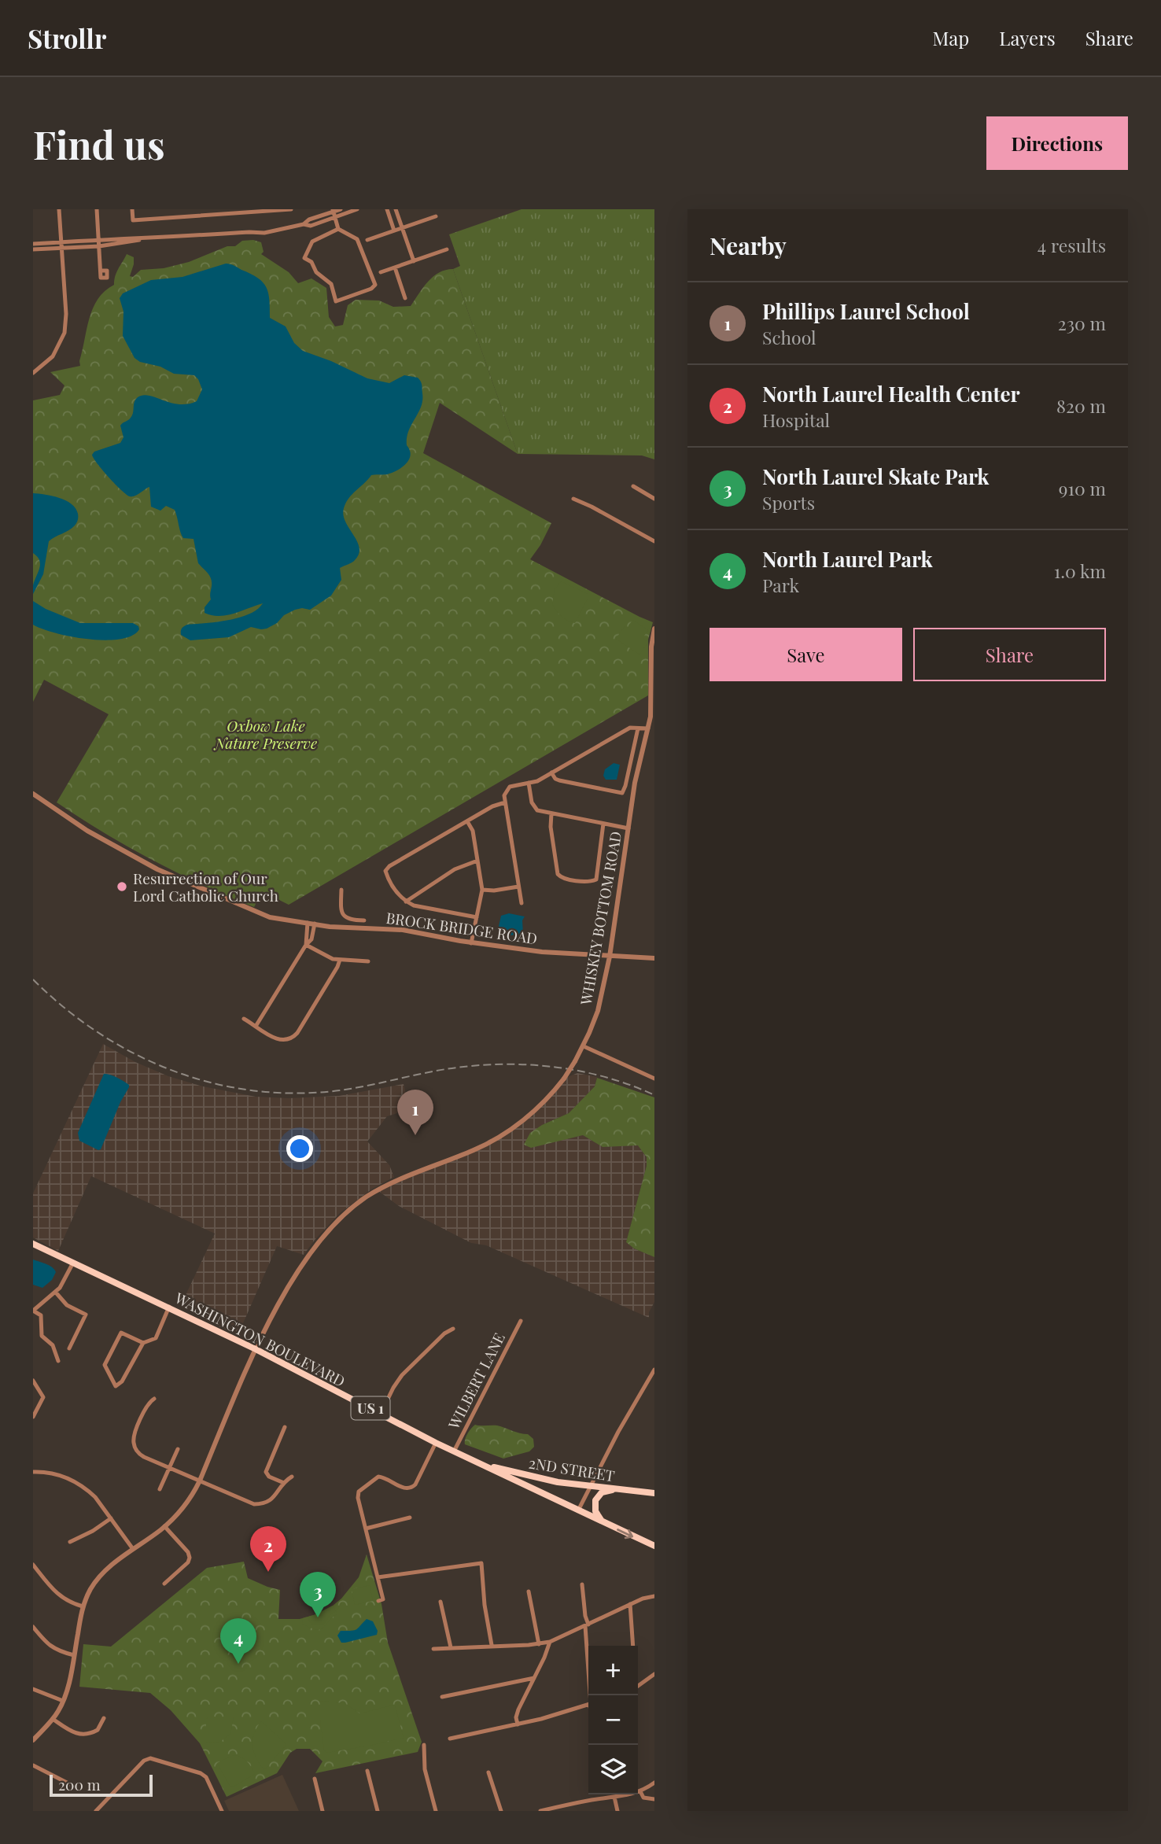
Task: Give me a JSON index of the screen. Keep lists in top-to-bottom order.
{
  "streets": {
    "main road": ["WASHINGTON BOULEVARD", "US 1", "2ND STREET"],
    "street": ["WHISKEY BOTTOM ROAD", "BROCK BRIDGE ROAD", "WILBERT LANE"]
  },
  "crossings": [
    ["WHISKEY BOTTOM ROAD", "BROCK BRIDGE ROAD"],
    ["WHISKEY BOTTOM ROAD", "WASHINGTON BOULEVARD"],
    ["WASHINGTON BOULEVARD", "WILBERT LANE"],
    ["WASHINGTON BOULEVARD", "2ND STREET"]
  ],
  "parks": ["Oxbow Lake Nature Preserve"],
  "places": ["Resurrection of Our Lord Catholic Church"],
  "scale_bar": "200 m",
  "page": {
    "header": "Strollr",
    "nav": ["Map", "Layers", "Share"],
    "buttons": [
      "Directions",
      ["Save", "Share"]
    ],
    "title": "Find us",
    "heading": ["Nearby", "4 results"],
    "list": [
      {
        "mark": "1",
        "name": "Phillips Laurel School",
        "note": "School",
        "value": "230 m"
      },
      {
        "mark": "2",
        "name": "North Laurel Health Center",
        "note": "Hospital",
        "value": "820 m"
      },
      {
        "mark": "3",
        "name": "North Laurel Skate Park",
        "note": "Sports",
        "value": "910 m"
      },
      {
        "mark": "4",
        "name": "North Laurel Park",
        "note": "Park",
        "value": "1.0 km"
      }
    ],
    "pins": [
      "1",
      "2",
      "3",
      "4"
    ],
    "map_buttons": ["+", "−"],
    "scale": "200 m"
  }
}
